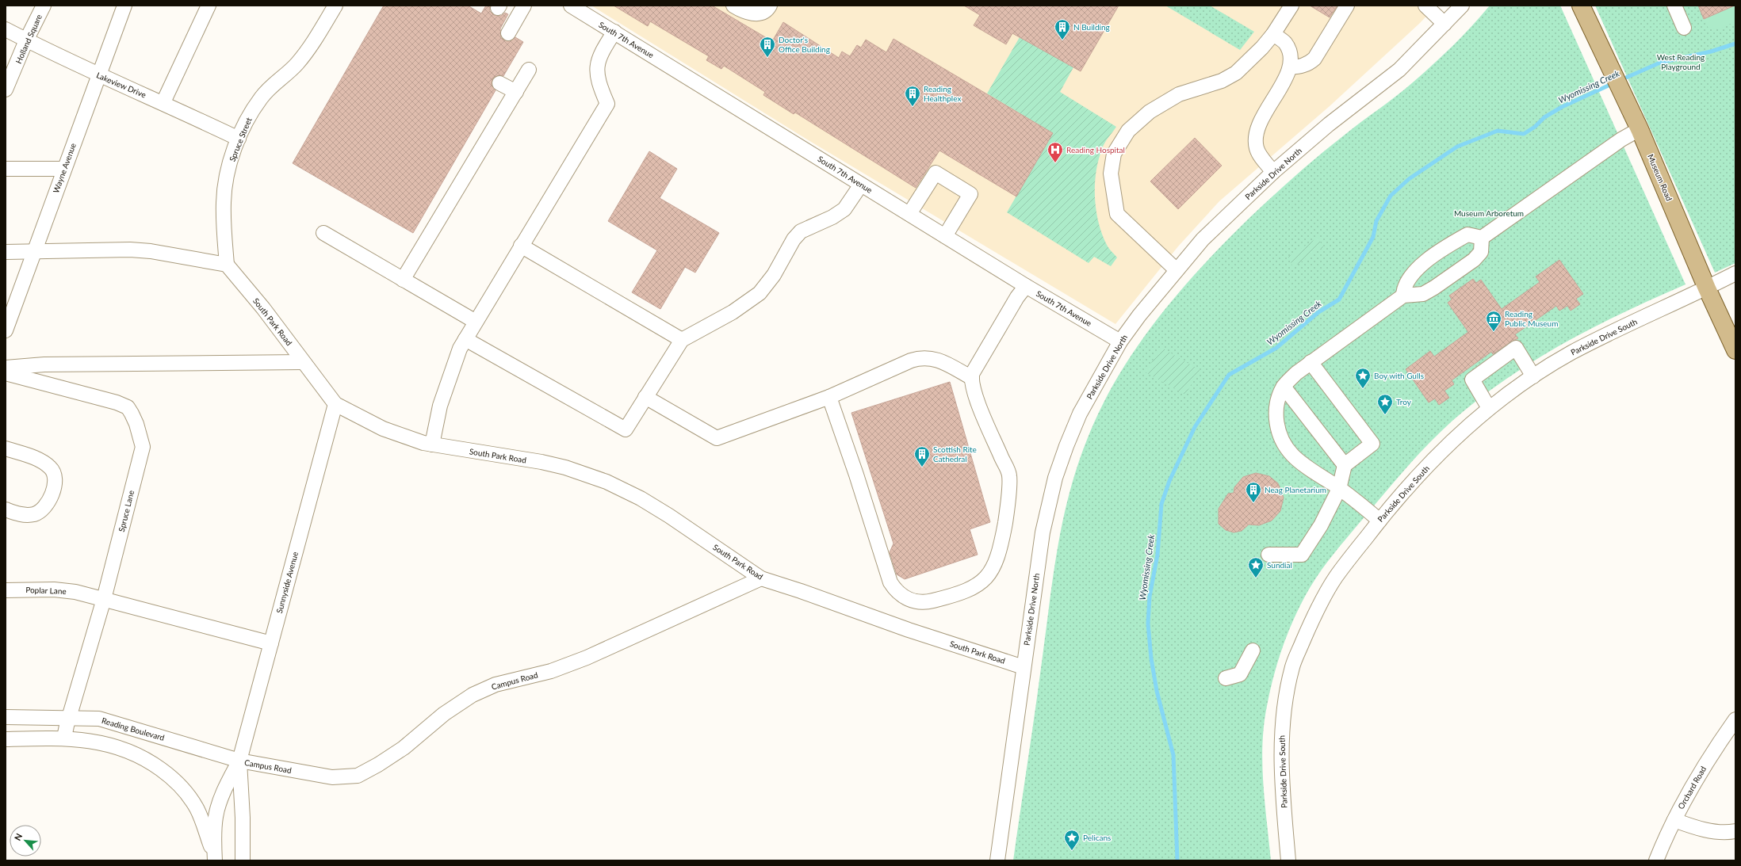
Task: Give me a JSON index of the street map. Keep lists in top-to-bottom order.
{
  "streets": {
    "main road": ["Museum Road"],
    "street": [
      "Holland Square",
      "South 7th Avenue",
      "Lakeview Drive",
      "Spruce Street",
      "Wayne Avenue",
      "Parkside Drive North",
      "South Park Road",
      "Parkside Drive South",
      "Spruce Lane",
      "Sunnyside Avenue",
      "Poplar Lane",
      "Campus Road",
      "Reading Boulevard",
      "Orchard Road"
    ]
  },
  "crossings": [
    ["Holland Square", "Lakeview Drive"],
    ["South 7th Avenue", "Parkside Drive North"],
    ["Lakeview Drive", "Spruce Street"],
    ["Lakeview Drive", "Wayne Avenue"],
    ["Spruce Street", "South Park Road"],
    ["Parkside Drive North", "South Park Road"],
    ["Museum Road", "Parkside Drive South"],
    ["South Park Road", "Sunnyside Avenue"],
    ["South Park Road", "Campus Road"],
    ["Spruce Lane", "Poplar Lane"],
    ["Spruce Lane", "Reading Boulevard"],
    ["Sunnyside Avenue", "Poplar Lane"],
    ["Sunnyside Avenue", "Campus Road"],
    ["Sunnyside Avenue", "Reading Boulevard"],
    ["Campus Road", "Reading Boulevard"]
  ],
  "water": ["Wyomissing Creek"],
  "parks": ["West Reading Playground", "Museum Arboretum"],
  "places": {
    "building": [
      "N Building",
      "Doctor's Office Building",
      "Reading Healthplex",
      "Scottish Rite Cathedral",
      "Neag Planetarium"
    ],
    "hospital": ["Reading Hospital"],
    "museum": ["Reading Public Museum"],
    "place": [
      "Boy with Gulls",
      "Troy",
      "Sundial",
      "Pelicans"
    ]
  },
  "north": "top left"
}
